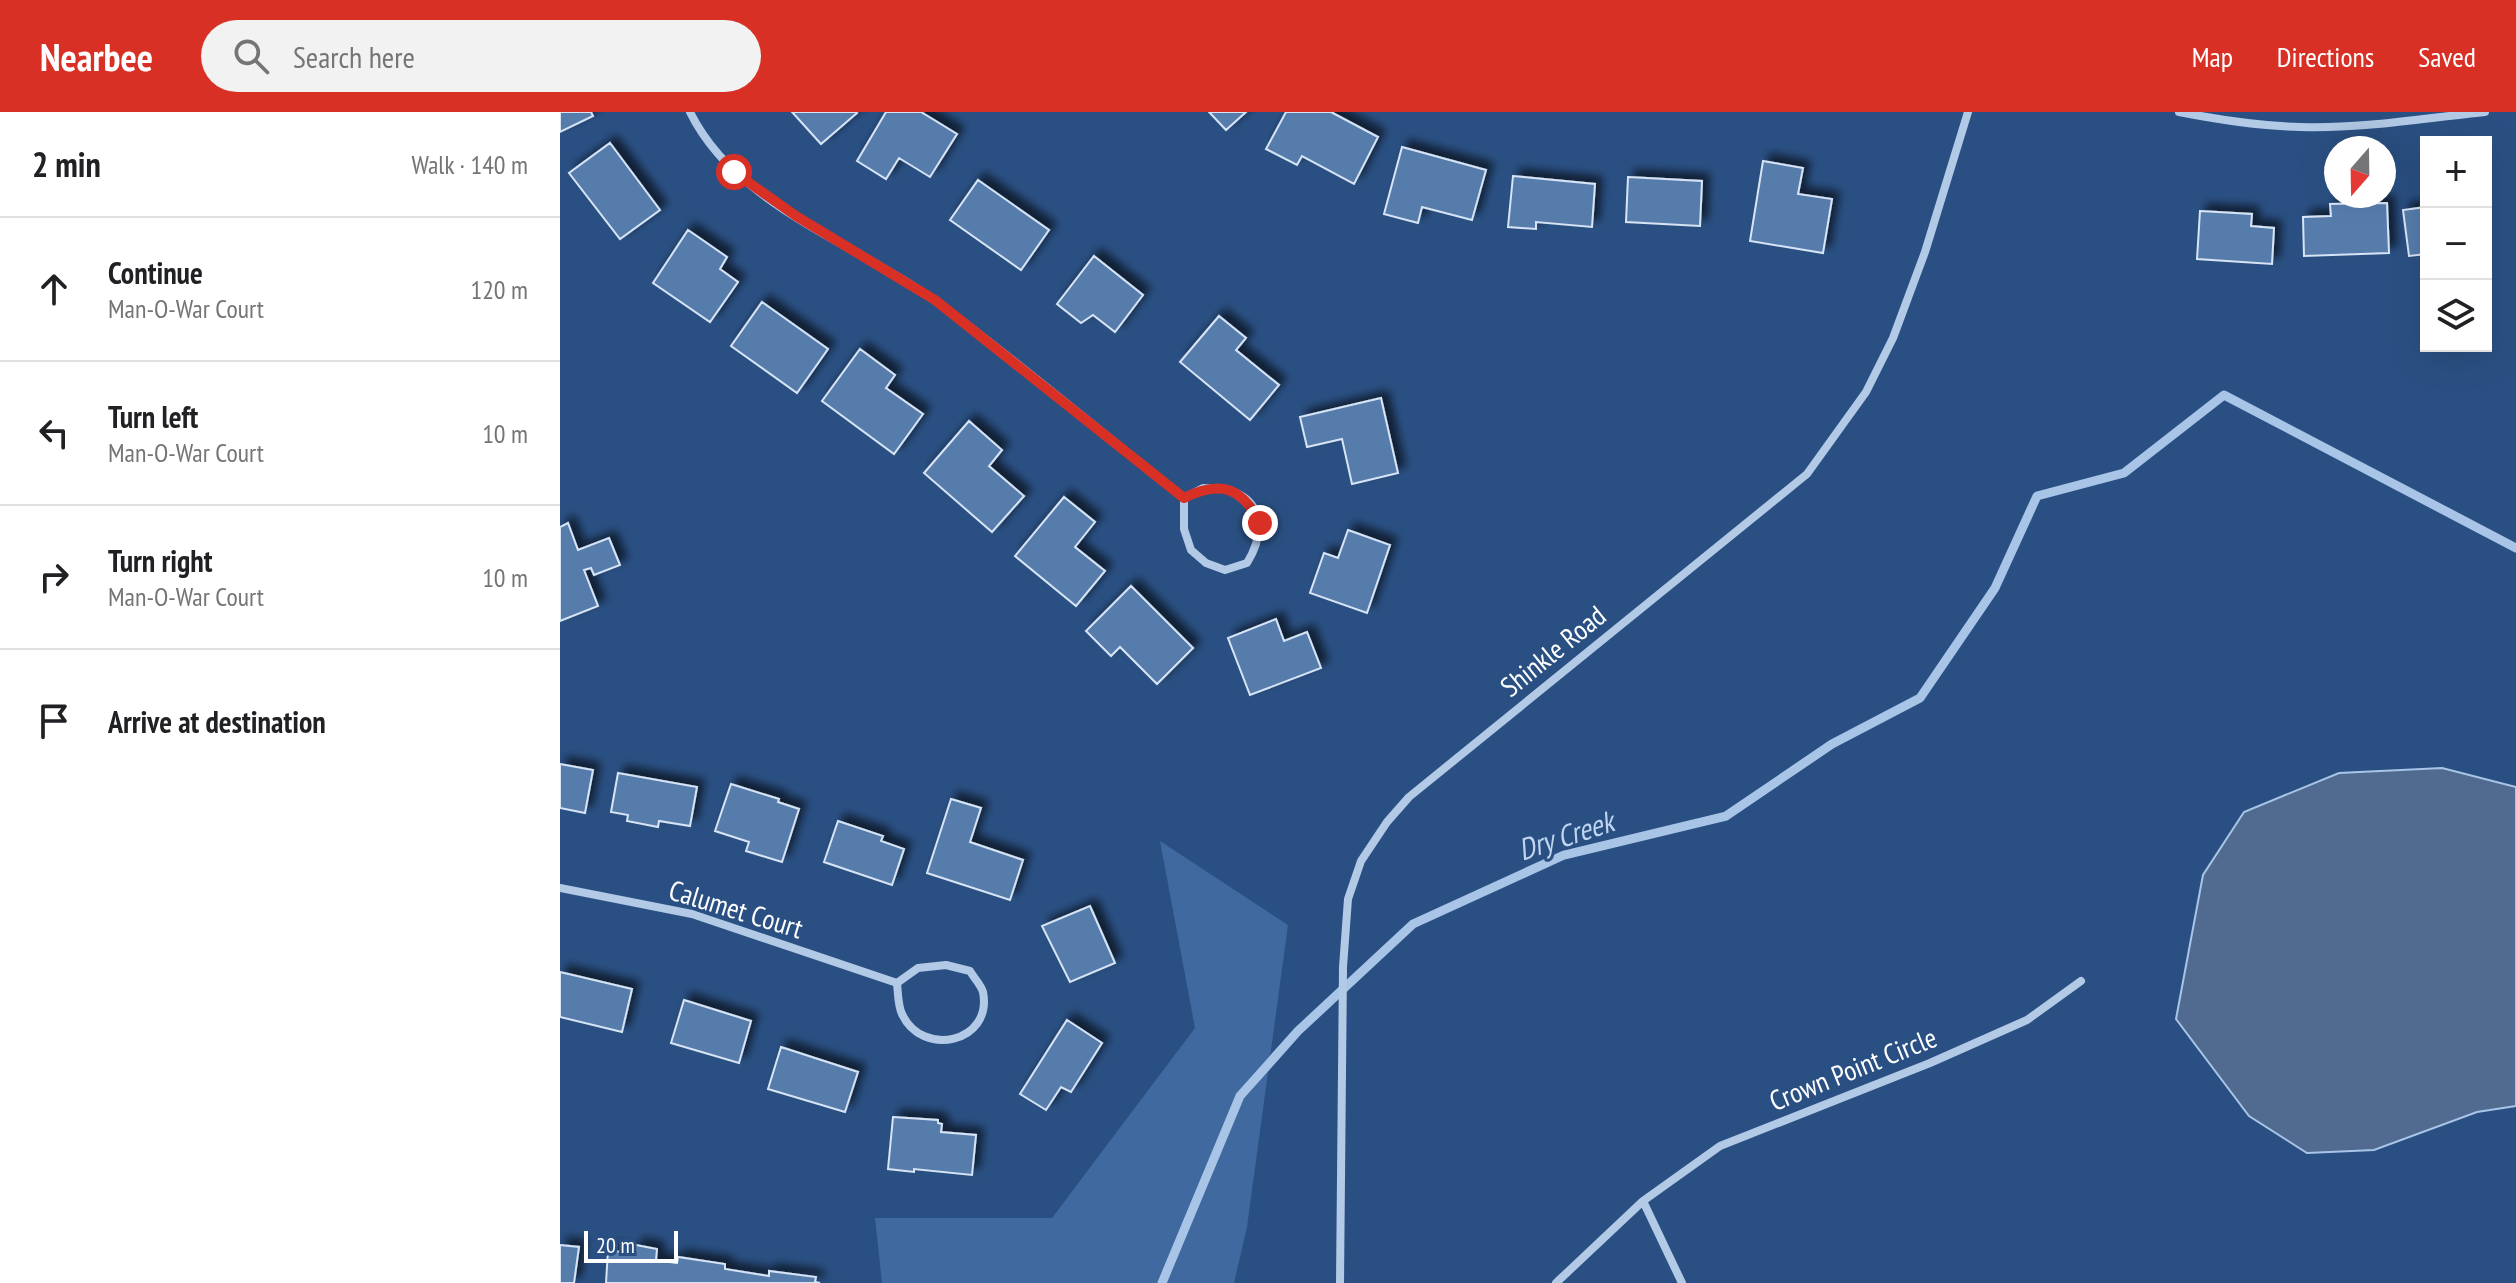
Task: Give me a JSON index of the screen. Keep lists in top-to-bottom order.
{
  "streets": {
    "street": ["Shinkle Road", "Calumet Court", "Crown Point Circle"]
  },
  "water": ["Dry Creek"],
  "scale_bar": "20 m",
  "north": "bottom",
  "page": {
    "header": "Nearbee",
    "search": "Search here",
    "nav": ["Map", "Directions", "Saved"],
    "heading": ["2 min", "Walk · 140 m"],
    "map_buttons": ["+", "−"],
    "list": [
      ["Continue", "Man-O-War Court", "120 m"],
      ["Turn left", "Man-O-War Court", "10 m"],
      ["Turn right", "Man-O-War Court", "10 m"],
      "Arrive at destination"
    ],
    "scale": "20 m"
  }
}
